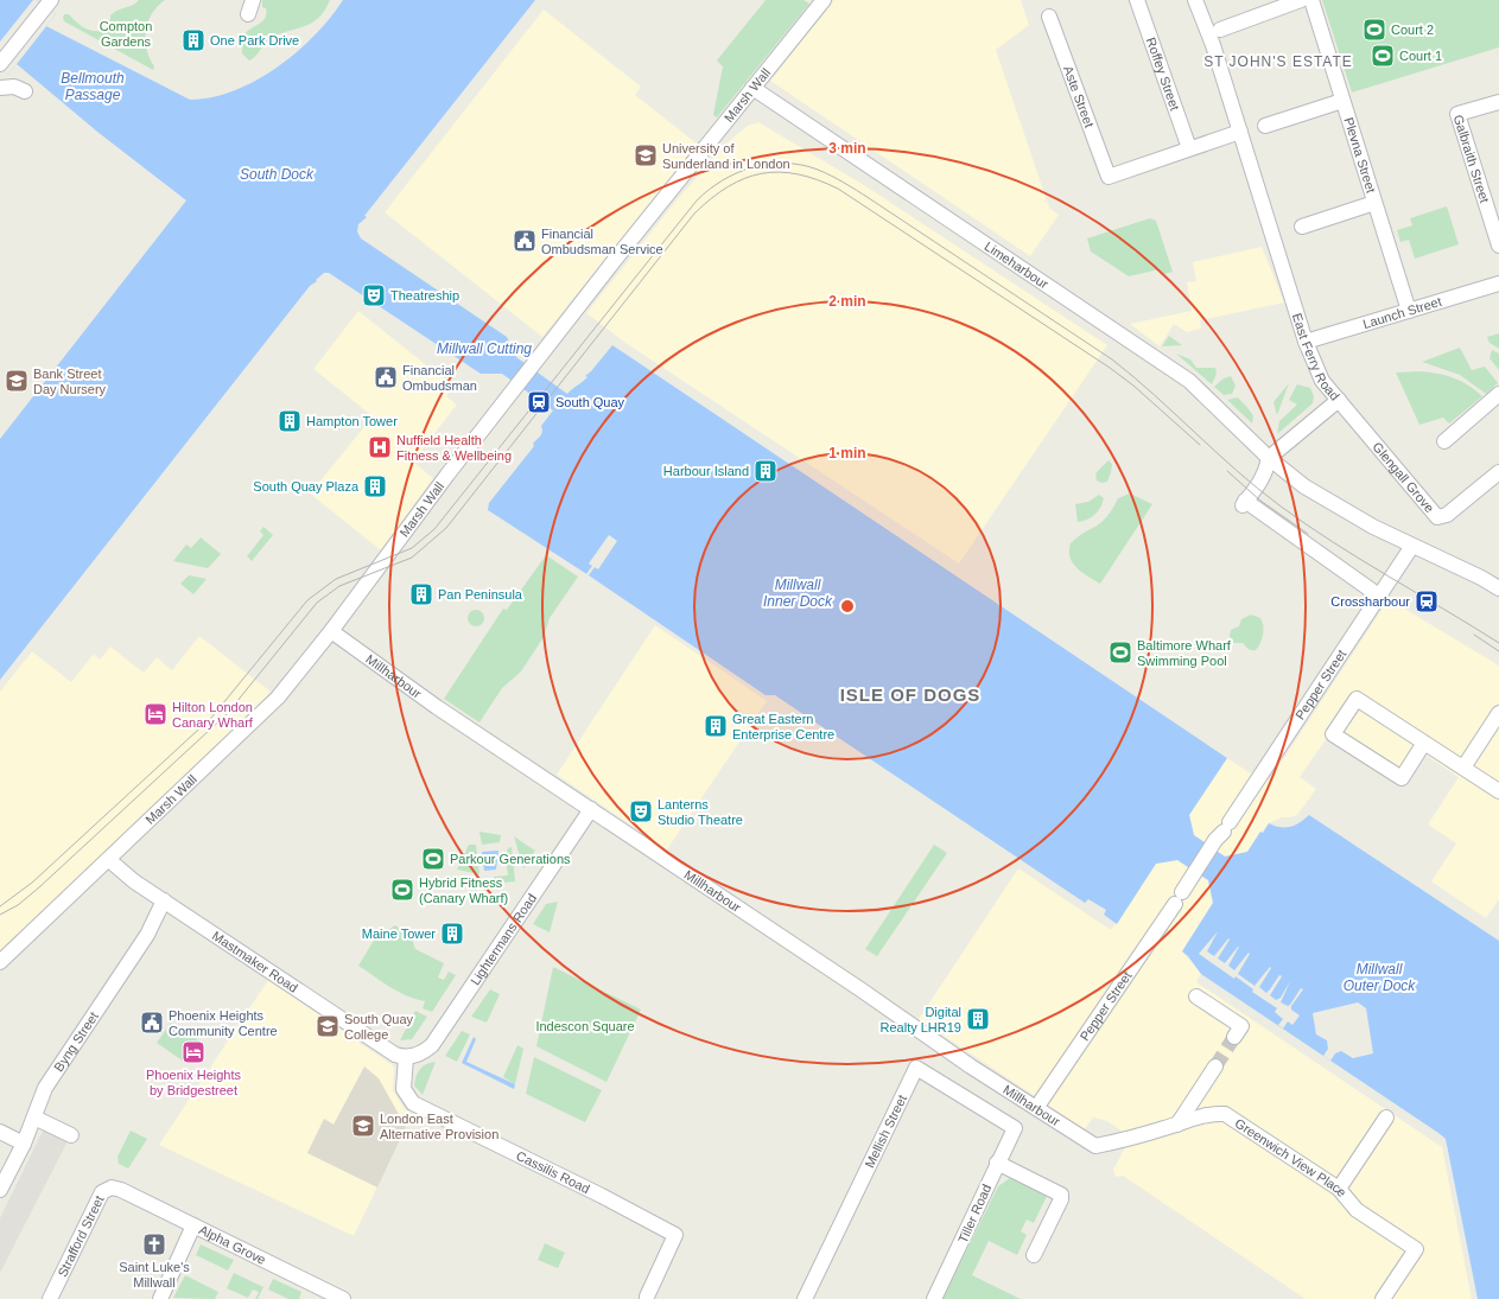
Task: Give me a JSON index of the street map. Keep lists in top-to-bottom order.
{
  "streets": {
    "street": [
      "Roffey Street",
      "Marsh Wall",
      "Aste Street",
      "Plevna Street",
      "Galbraith Street",
      "Limeharbour",
      "Launch Street",
      "East Ferry Road",
      "Glengall Grove",
      "Millharbour",
      "Pepper Street",
      "Lightermans Road",
      "Mastmaker Road",
      "Byng Street",
      "Mellish Street",
      "Greenwich View Place",
      "Cassilis Road",
      "Tiller Road",
      "Strafford Street",
      "Alpha Grove"
    ]
  },
  "crossings": [
    ["Roffey Street", "Aste Street"],
    ["Marsh Wall", "Limeharbour"],
    ["Marsh Wall", "Millharbour"],
    ["Marsh Wall", "Mastmaker Road"],
    ["Plevna Street", "Launch Street"],
    ["Limeharbour", "East Ferry Road"],
    ["Launch Street", "East Ferry Road"],
    ["East Ferry Road", "Glengall Grove"],
    ["Millharbour", "Pepper Street"],
    ["Millharbour", "Lightermans Road"],
    ["Millharbour", "Greenwich View Place"],
    ["Lightermans Road", "Mastmaker Road"],
    ["Lightermans Road", "Cassilis Road"],
    ["Mastmaker Road", "Byng Street"],
    ["Mastmaker Road", "Cassilis Road"],
    ["Mellish Street", "Tiller Road"],
    ["Strafford Street", "Alpha Grove"]
  ],
  "districts": ["ST JOHN'S ESTATE", "ISLE OF DOGS"],
  "water": [
    "Bellmouth Passage",
    "South Dock",
    "Millwall Cutting",
    "Millwall Inner Dock",
    "Millwall Outer Dock"
  ],
  "parks": ["Compton Gardens", "Indescon Square"],
  "places": {
    "sports": [
      "Court 2",
      "Court 1",
      "Baltimore Wharf Swimming Pool",
      "Parkour Generations",
      "Hybrid Fitness (Canary Wharf)"
    ],
    "building": [
      "One Park Drive",
      "Hampton Tower",
      "Harbour Island",
      "South Quay Plaza",
      "Pan Peninsula",
      "Great Eastern Enterprise Centre",
      "Maine Tower",
      "Digital Realty LHR19"
    ],
    "school or university": [
      "University of Sunderland in London",
      "Bank Street Day Nursery",
      "South Quay College",
      "London East Alternative Provision"
    ],
    "public building": ["Financial Ombudsman Service", "Financial Ombudsman", "Phoenix Heights Community Centre"],
    "theatre": ["Theatreship", "Lanterns Studio Theatre"],
    "station": ["South Quay", "Crossharbour"],
    "hospital": ["Nuffield Health Fitness & Wellbeing"],
    "hotel": ["Hilton London Canary Wharf", "Phoenix Heights by Bridgestreet"],
    "church": ["Saint Luke's Millwall"]
  },
  "rings": ["3 min", "2 min", "1 min"]
}
